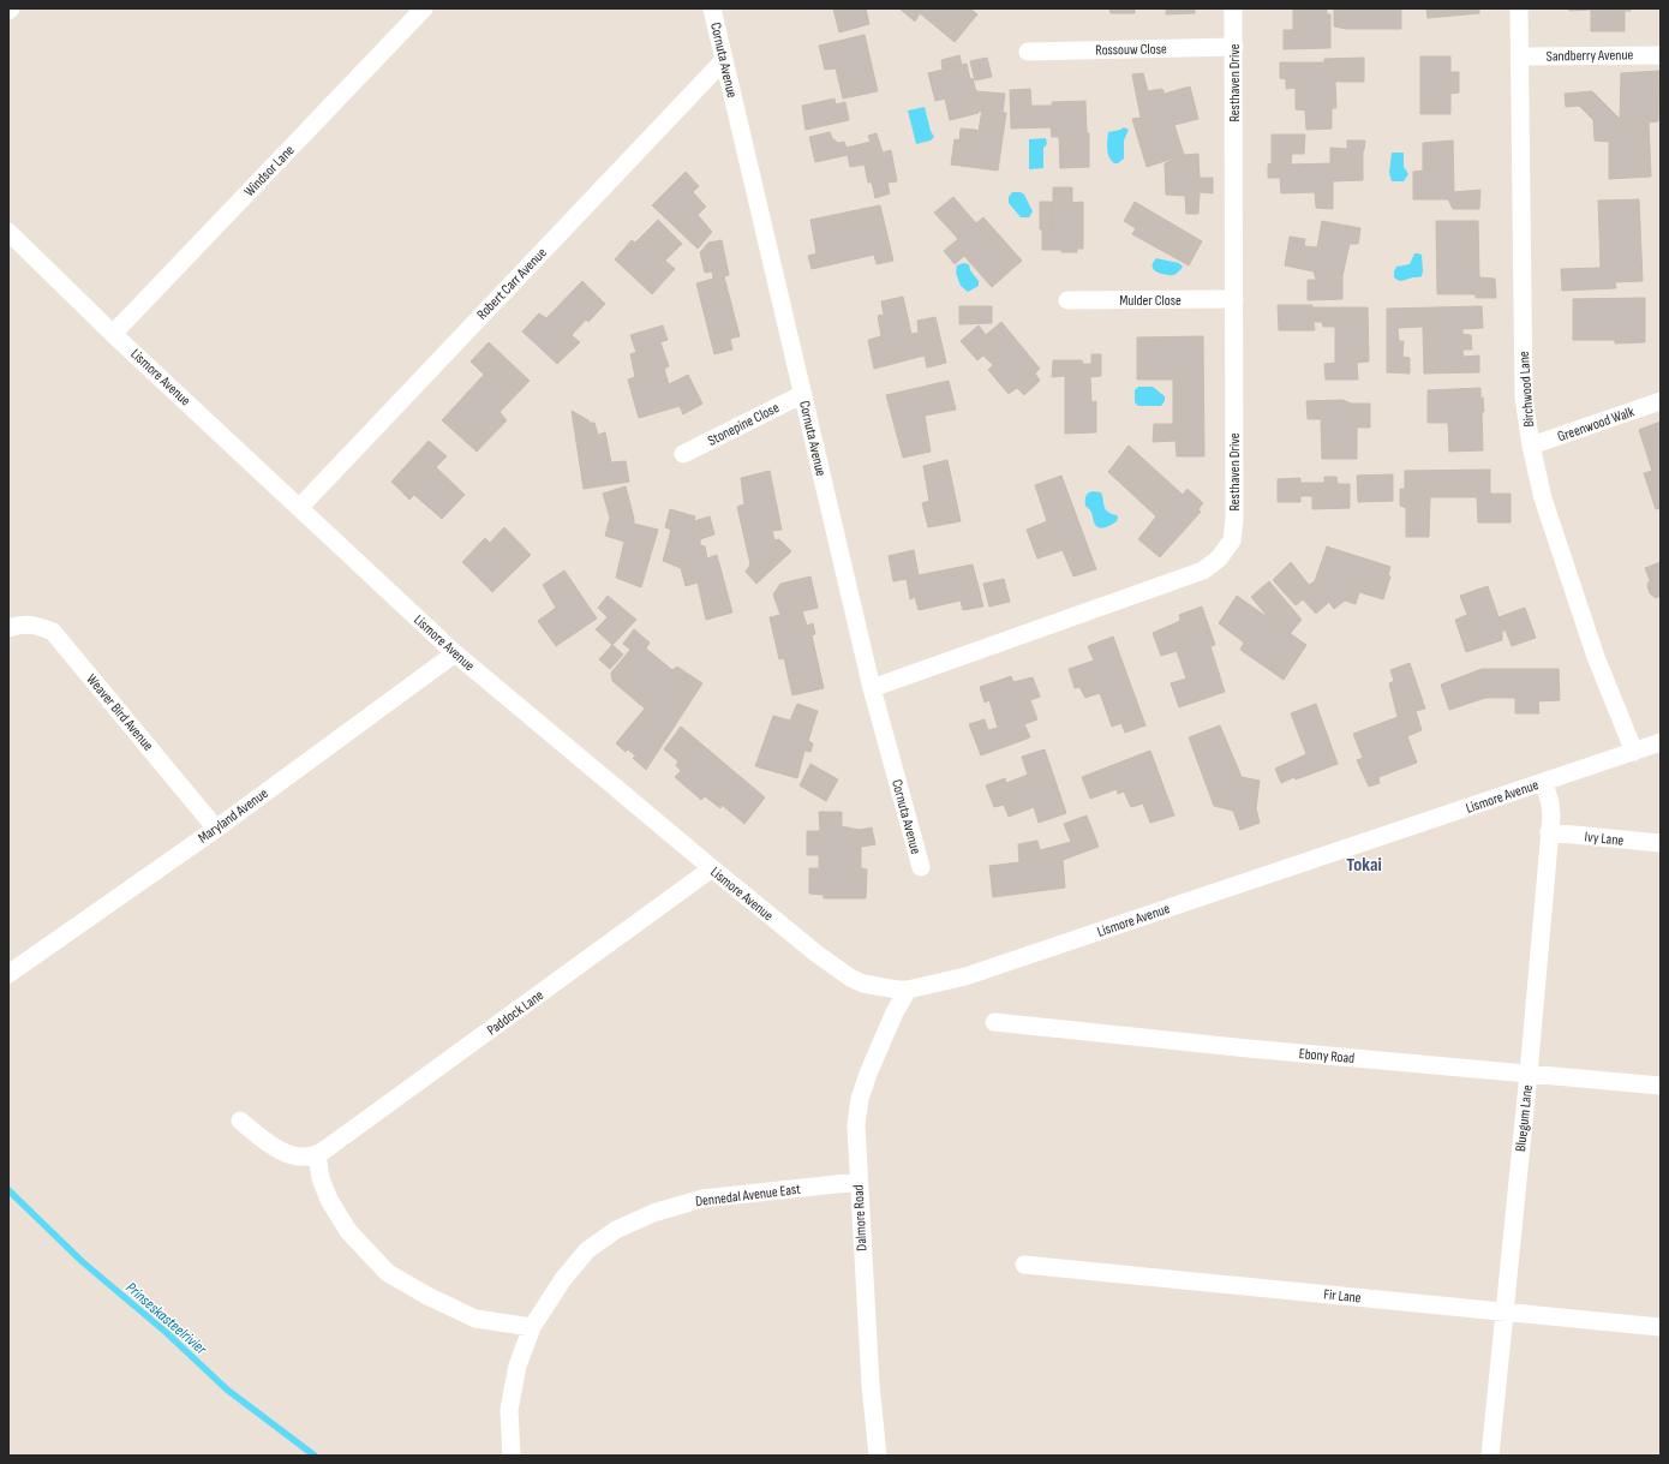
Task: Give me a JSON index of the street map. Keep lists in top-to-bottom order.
{
  "streets": {
    "street": [
      "Rossouw Close",
      "Sandberry Avenue",
      "Cornuta Avenue",
      "Resthaven Drive",
      "Windsor Lane",
      "Robert Carr Avenue",
      "Mulder Close",
      "Lismore Avenue",
      "Birchwood Lane",
      "Stonepine Close",
      "Greenwood Walk",
      "Weaver Bird Avenue",
      "Maryland Avenue",
      "Ivy Lane",
      "Paddock Lane",
      "Ebony Road",
      "Bluegum Lane",
      "Dennedal Avenue East",
      "Dalmore Road",
      "Fir Lane"
    ]
  },
  "crossings": [
    ["Rossouw Close", "Resthaven Drive"],
    ["Sandberry Avenue", "Birchwood Lane"],
    ["Cornuta Avenue", "Resthaven Drive"],
    ["Cornuta Avenue", "Robert Carr Avenue"],
    ["Cornuta Avenue", "Stonepine Close"],
    ["Resthaven Drive", "Mulder Close"],
    ["Windsor Lane", "Lismore Avenue"],
    ["Robert Carr Avenue", "Lismore Avenue"],
    ["Lismore Avenue", "Birchwood Lane"],
    ["Lismore Avenue", "Maryland Avenue"],
    ["Lismore Avenue", "Paddock Lane"],
    ["Lismore Avenue", "Bluegum Lane"],
    ["Lismore Avenue", "Dalmore Road"],
    ["Birchwood Lane", "Greenwood Walk"],
    ["Weaver Bird Avenue", "Maryland Avenue"],
    ["Ivy Lane", "Bluegum Lane"],
    ["Ebony Road", "Bluegum Lane"],
    ["Bluegum Lane", "Fir Lane"],
    ["Dennedal Avenue East", "Dalmore Road"]
  ],
  "districts": ["Tokai"],
  "water": ["Prinseskasteelrivier"]
}
